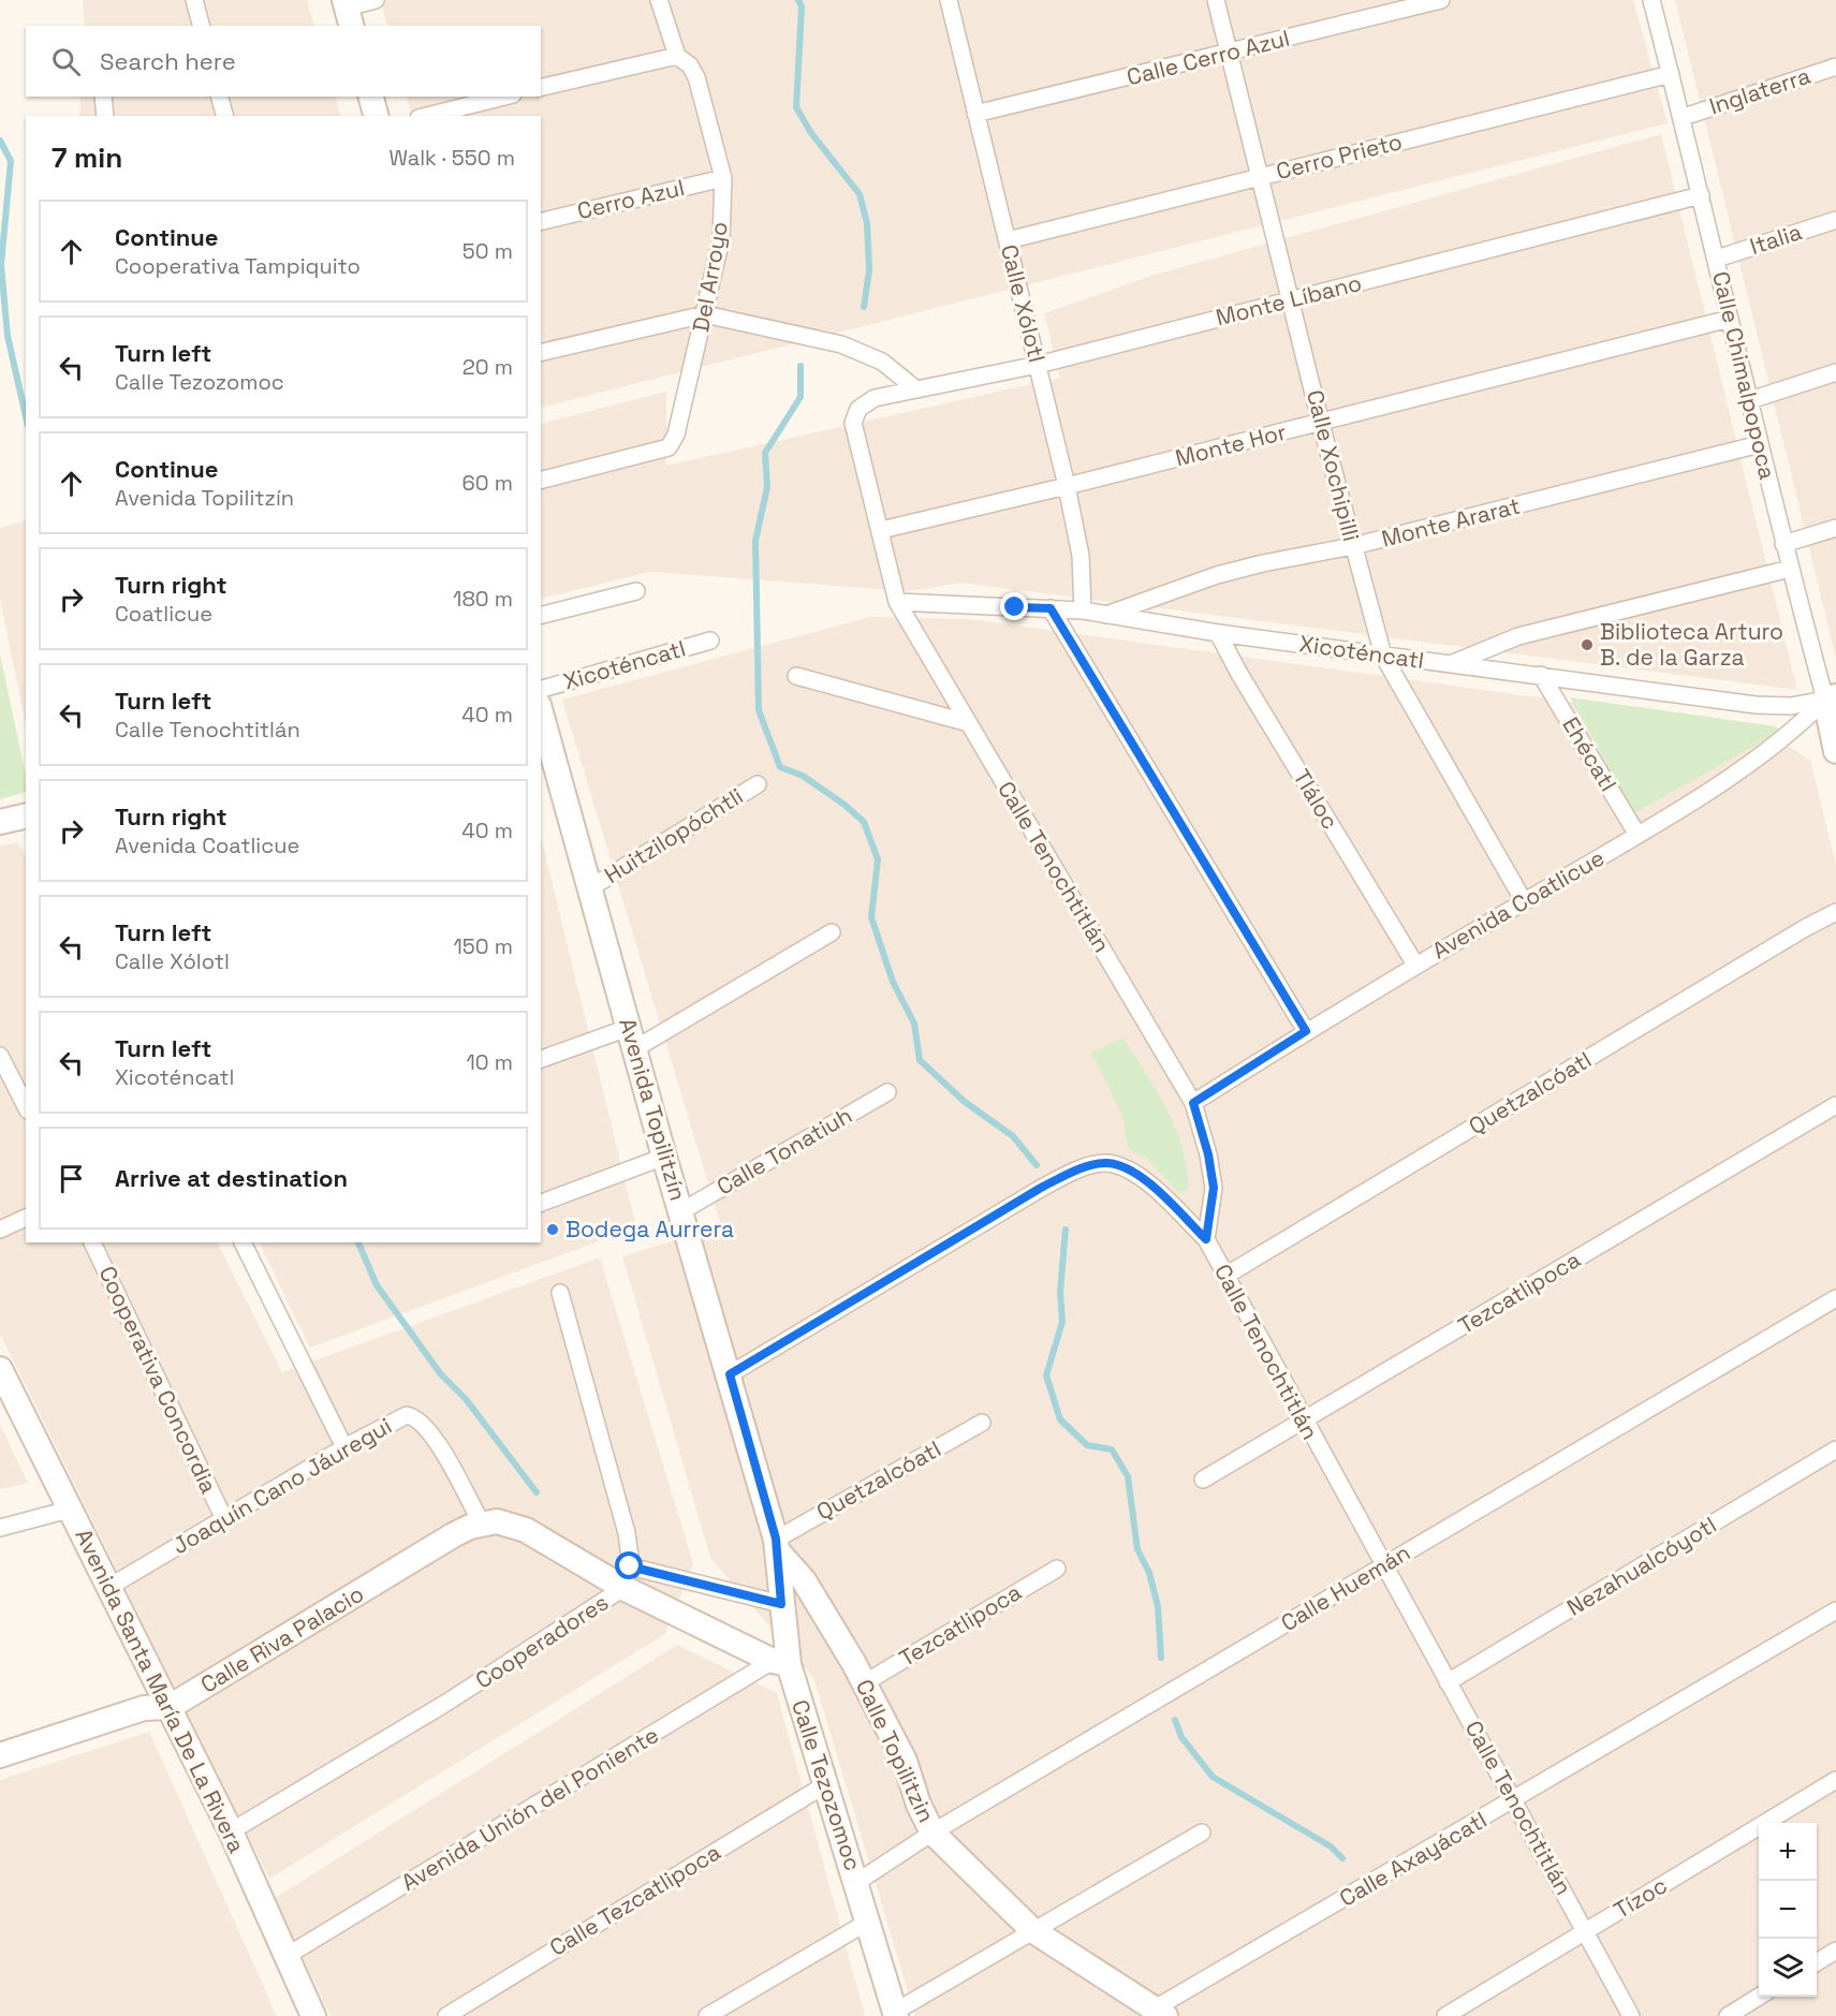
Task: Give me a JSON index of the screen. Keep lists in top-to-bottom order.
{
  "streets": {
    "street": [
      "Calle Cerro Azul",
      "Inglaterra",
      "Cerro Prieto",
      "Cerro Azul",
      "Italia",
      "Del Arroyo",
      "Monte Líbano",
      "Calle Xólotl",
      "Calle Chimalpopoca",
      "Monte Hor",
      "Calle Xochipilli",
      "Monte Ararat",
      "Xicoténcatl",
      "Ehécatl",
      "Tláloc",
      "Huitzilopóchtli",
      "Calle Tenochtitlán",
      "Avenida Coatlicue",
      "Quetzalcóatl",
      "Avenida Topilitzín",
      "Calle Tonatiuh",
      "Tezcatlipoca",
      "Cooperativa Concordia",
      "Joaquín Cano Jáuregui",
      "Nezahualcóyotl",
      "Calle Huemán",
      "Calle Riva Palacio",
      "Cooperadores",
      "Avenida Santa María De La Rivera",
      "Calle Topilitzin",
      "Calle Tezozomoc",
      "Avenida Unión del Poniente",
      "Calle Axayácatl",
      "Tízoc",
      "Calle Tezcatlipoca"
    ]
  },
  "crossings": [
    ["Calle Cerro Azul", "Calle Xólotl"],
    ["Calle Cerro Azul", "Calle Xochipilli"],
    ["Inglaterra", "Calle Chimalpopoca"],
    ["Cerro Prieto", "Calle Xólotl"],
    ["Cerro Prieto", "Calle Chimalpopoca"],
    ["Cerro Prieto", "Calle Xochipilli"],
    ["Cerro Azul", "Del Arroyo"],
    ["Italia", "Calle Chimalpopoca"],
    ["Monte Líbano", "Calle Xólotl"],
    ["Monte Líbano", "Calle Chimalpopoca"],
    ["Monte Líbano", "Calle Xochipilli"],
    ["Monte Líbano", "Calle Tenochtitlán"],
    ["Calle Xólotl", "Monte Hor"],
    ["Calle Xólotl", "Xicoténcatl"],
    ["Calle Chimalpopoca", "Monte Hor"],
    ["Calle Chimalpopoca", "Monte Ararat"],
    ["Calle Chimalpopoca", "Xicoténcatl"],
    ["Calle Chimalpopoca", "Avenida Coatlicue"],
    ["Monte Hor", "Calle Xochipilli"],
    ["Monte Hor", "Calle Tenochtitlán"],
    ["Calle Xochipilli", "Monte Ararat"],
    ["Calle Xochipilli", "Xicoténcatl"],
    ["Calle Xochipilli", "Avenida Coatlicue"],
    ["Monte Ararat", "Xicoténcatl"],
    ["Xicoténcatl", "Ehécatl"],
    ["Xicoténcatl", "Tláloc"],
    ["Xicoténcatl", "Calle Tenochtitlán"],
    ["Xicoténcatl", "Avenida Coatlicue"],
    ["Ehécatl", "Avenida Coatlicue"],
    ["Tláloc", "Avenida Coatlicue"],
    ["Huitzilopóchtli", "Avenida Topilitzín"],
    ["Calle Tenochtitlán", "Avenida Coatlicue"],
    ["Calle Tenochtitlán", "Quetzalcóatl"],
    ["Calle Tenochtitlán", "Tezcatlipoca"],
    ["Calle Tenochtitlán", "Nezahualcóyotl"],
    ["Calle Tenochtitlán", "Calle Huemán"],
    ["Calle Tenochtitlán", "Calle Axayácatl"],
    ["Calle Tenochtitlán", "Tízoc"],
    ["Quetzalcóatl", "Avenida Topilitzín"],
    ["Quetzalcóatl", "Calle Topilitzin"],
    ["Quetzalcóatl", "Calle Tezozomoc"],
    ["Avenida Topilitzín", "Calle Tonatiuh"],
    ["Avenida Topilitzín", "Calle Topilitzin"],
    ["Avenida Topilitzín", "Calle Tezozomoc"],
    ["Tezcatlipoca", "Calle Topilitzin"],
    ["Cooperativa Concordia", "Joaquín Cano Jáuregui"],
    ["Joaquín Cano Jáuregui", "Calle Riva Palacio"],
    ["Joaquín Cano Jáuregui", "Avenida Santa María De La Rivera"],
    ["Calle Huemán", "Calle Topilitzin"],
    ["Calle Huemán", "Calle Tezozomoc"],
    ["Calle Riva Palacio", "Avenida Santa María De La Rivera"],
    ["Cooperadores", "Avenida Santa María De La Rivera"],
    ["Avenida Santa María De La Rivera", "Avenida Unión del Poniente"],
    ["Calle Topilitzin", "Calle Tezozomoc"],
    ["Calle Topilitzin", "Calle Axayácatl"],
    ["Calle Tezozomoc", "Avenida Unión del Poniente"],
    ["Calle Tezozomoc", "Calle Tezcatlipoca"]
  ],
  "places": ["Biblioteca Arturo B. de la Garza", "Bodega Aurrera"],
  "page": {
    "search": "Search here",
    "heading": ["7 min", "Walk · 550 m"],
    "list": [
      ["Continue", "Cooperativa Tampiquito", "50 m"],
      ["Turn left", "Calle Tezozomoc", "20 m"],
      ["Continue", "Avenida Topilitzín", "60 m"],
      ["Turn right", "Coatlicue", "180 m"],
      ["Turn left", "Calle Tenochtitlán", "40 m"],
      ["Turn right", "Avenida Coatlicue", "40 m"],
      ["Turn left", "Calle Xólotl", "150 m"],
      ["Turn left", "Xicoténcatl", "10 m"],
      "Arrive at destination"
    ],
    "map_buttons": ["+", "−"]
  }
}
